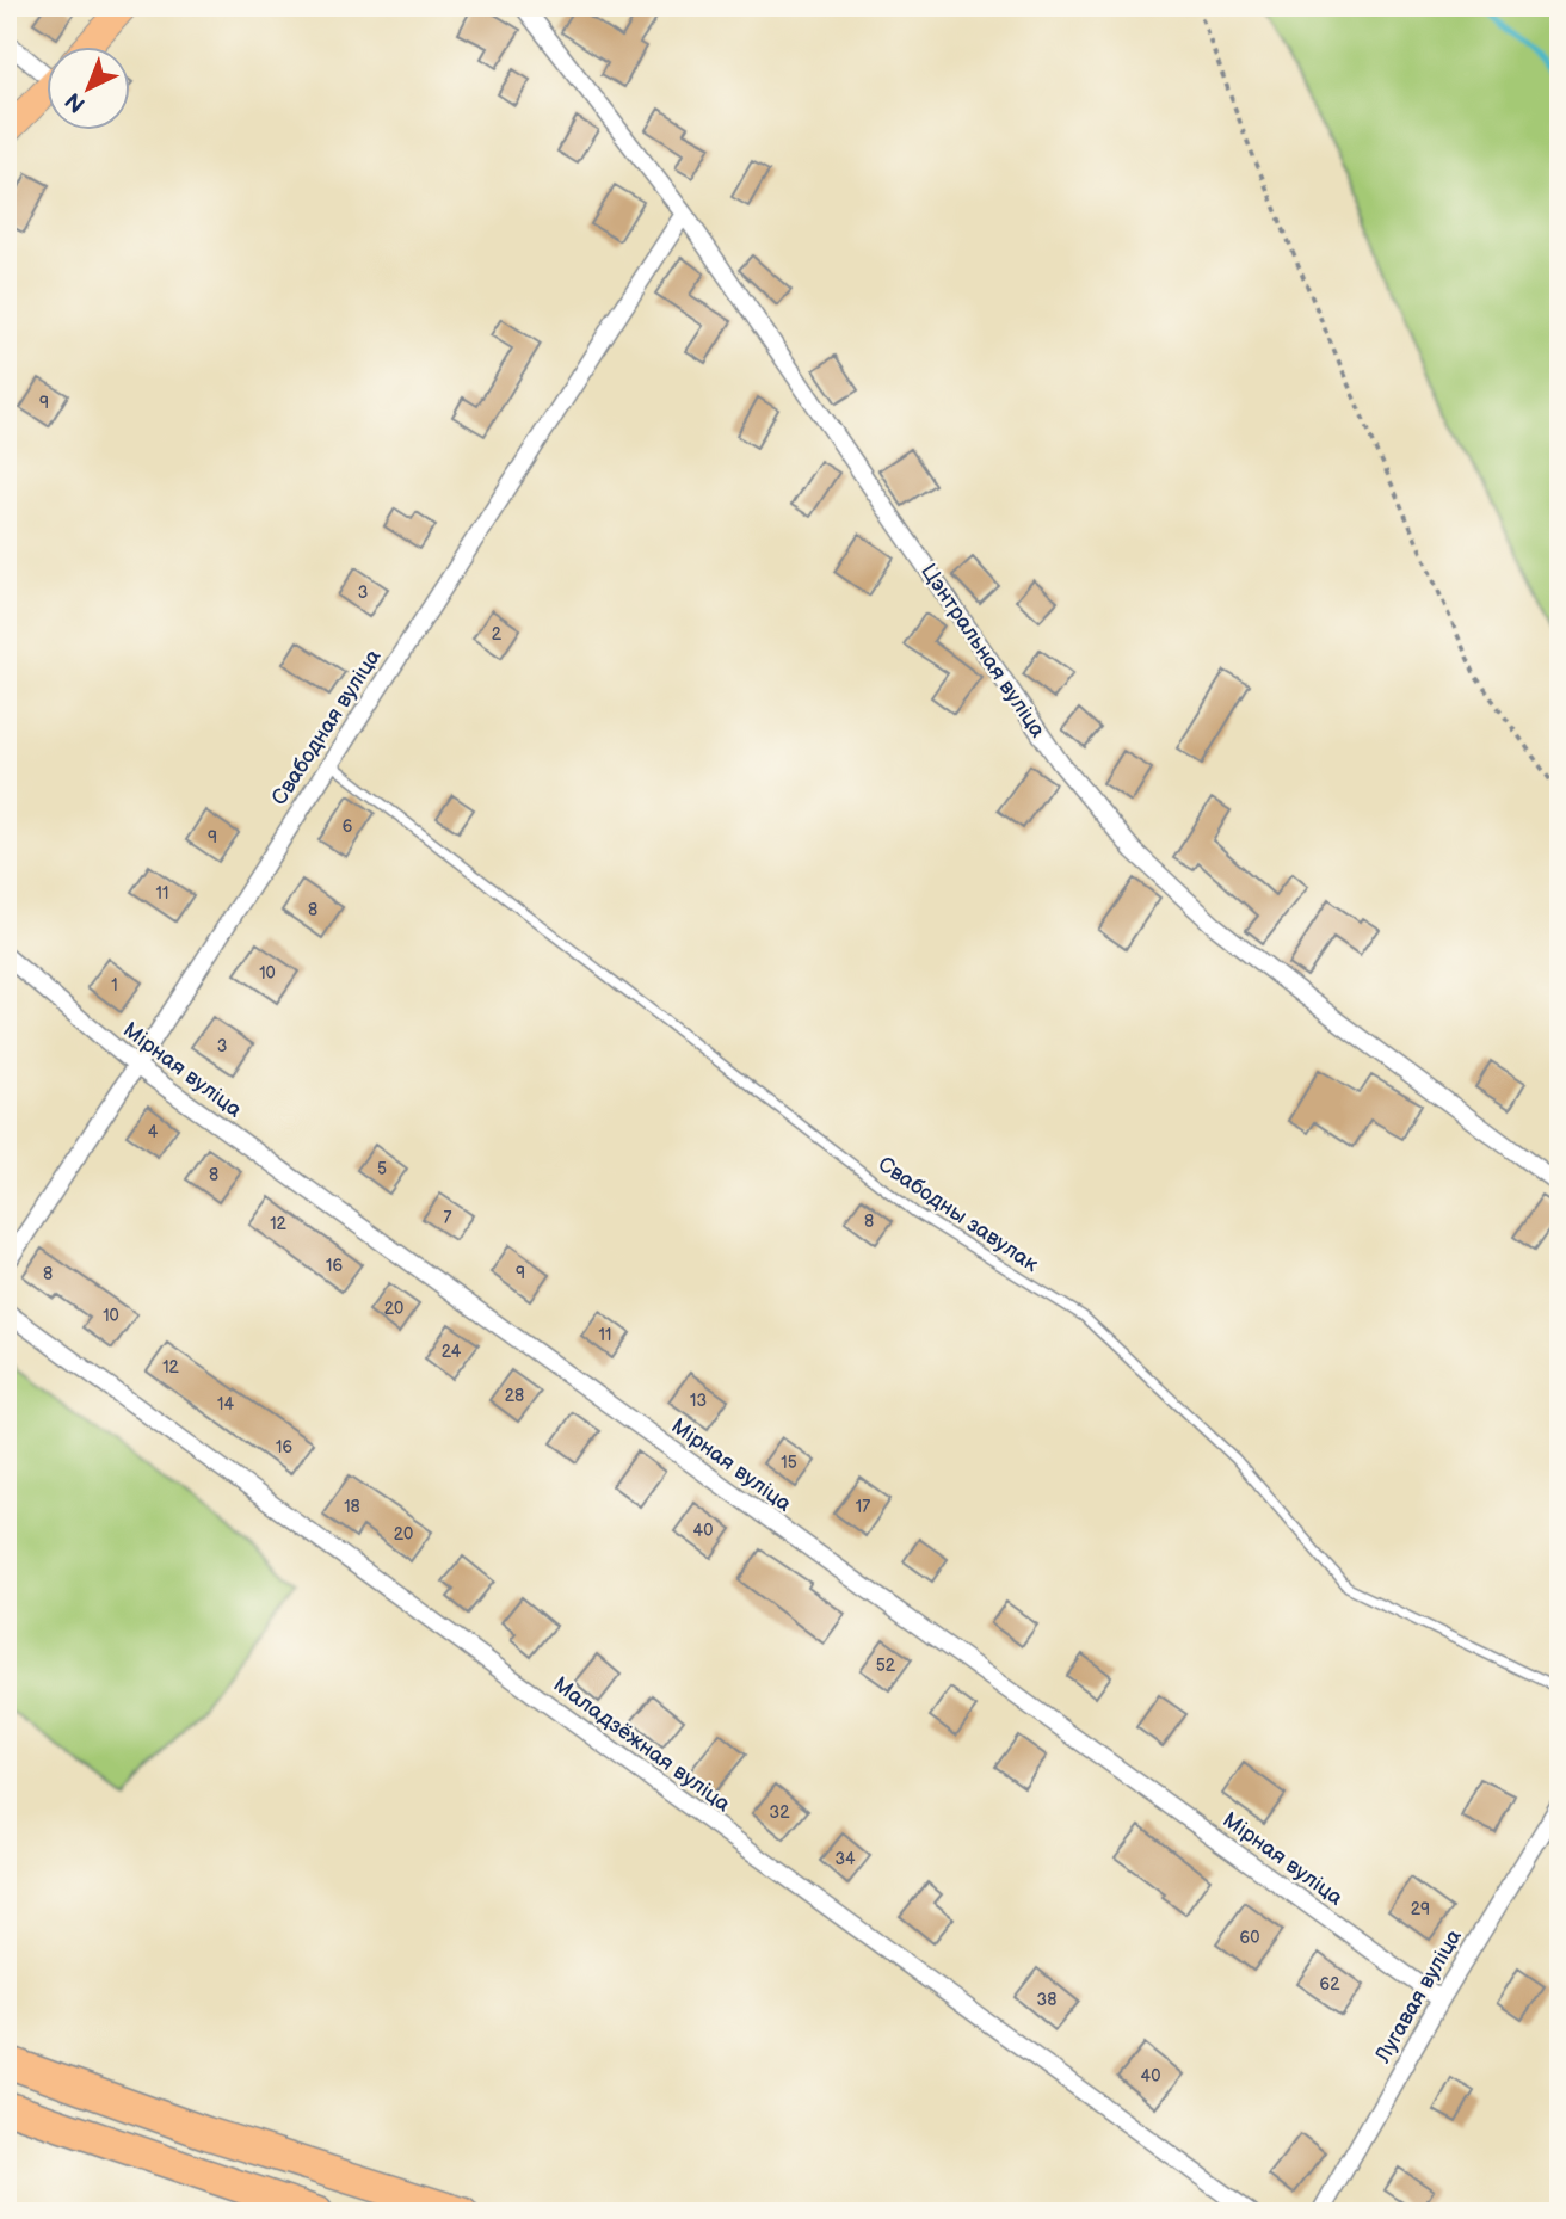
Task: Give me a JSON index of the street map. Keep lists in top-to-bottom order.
{
  "streets": {
    "street": [
      "Цэнтральная вуліца",
      "Свабодная вуліца",
      "Мірная вуліца",
      "Маладзёжная вуліца",
      "Лугавая вуліца"
    ],
    "lane": ["Свабодны завулак"]
  },
  "crossings": [
    ["Цэнтральная вуліца", "Свабодная вуліца"],
    ["Свабодная вуліца", "Мірная вуліца"],
    ["Свабодная вуліца", "Свабодны завулак"],
    ["Мірная вуліца", "Лугавая вуліца"]
  ],
  "house_numbers": [
    "9",
    "3",
    "2",
    "6",
    "9",
    "11",
    "8",
    "10",
    "1",
    "3",
    "4",
    "5",
    "8",
    "7",
    "8",
    "12",
    "16",
    "9",
    "8",
    "20",
    "10",
    "11",
    "24",
    "12",
    "28",
    "13",
    "14",
    "16",
    "15",
    "18",
    "17",
    "40",
    "20",
    "52",
    "32",
    "34",
    "29",
    "60",
    "62",
    "38",
    "40"
  ],
  "north": "bottom left"
}
